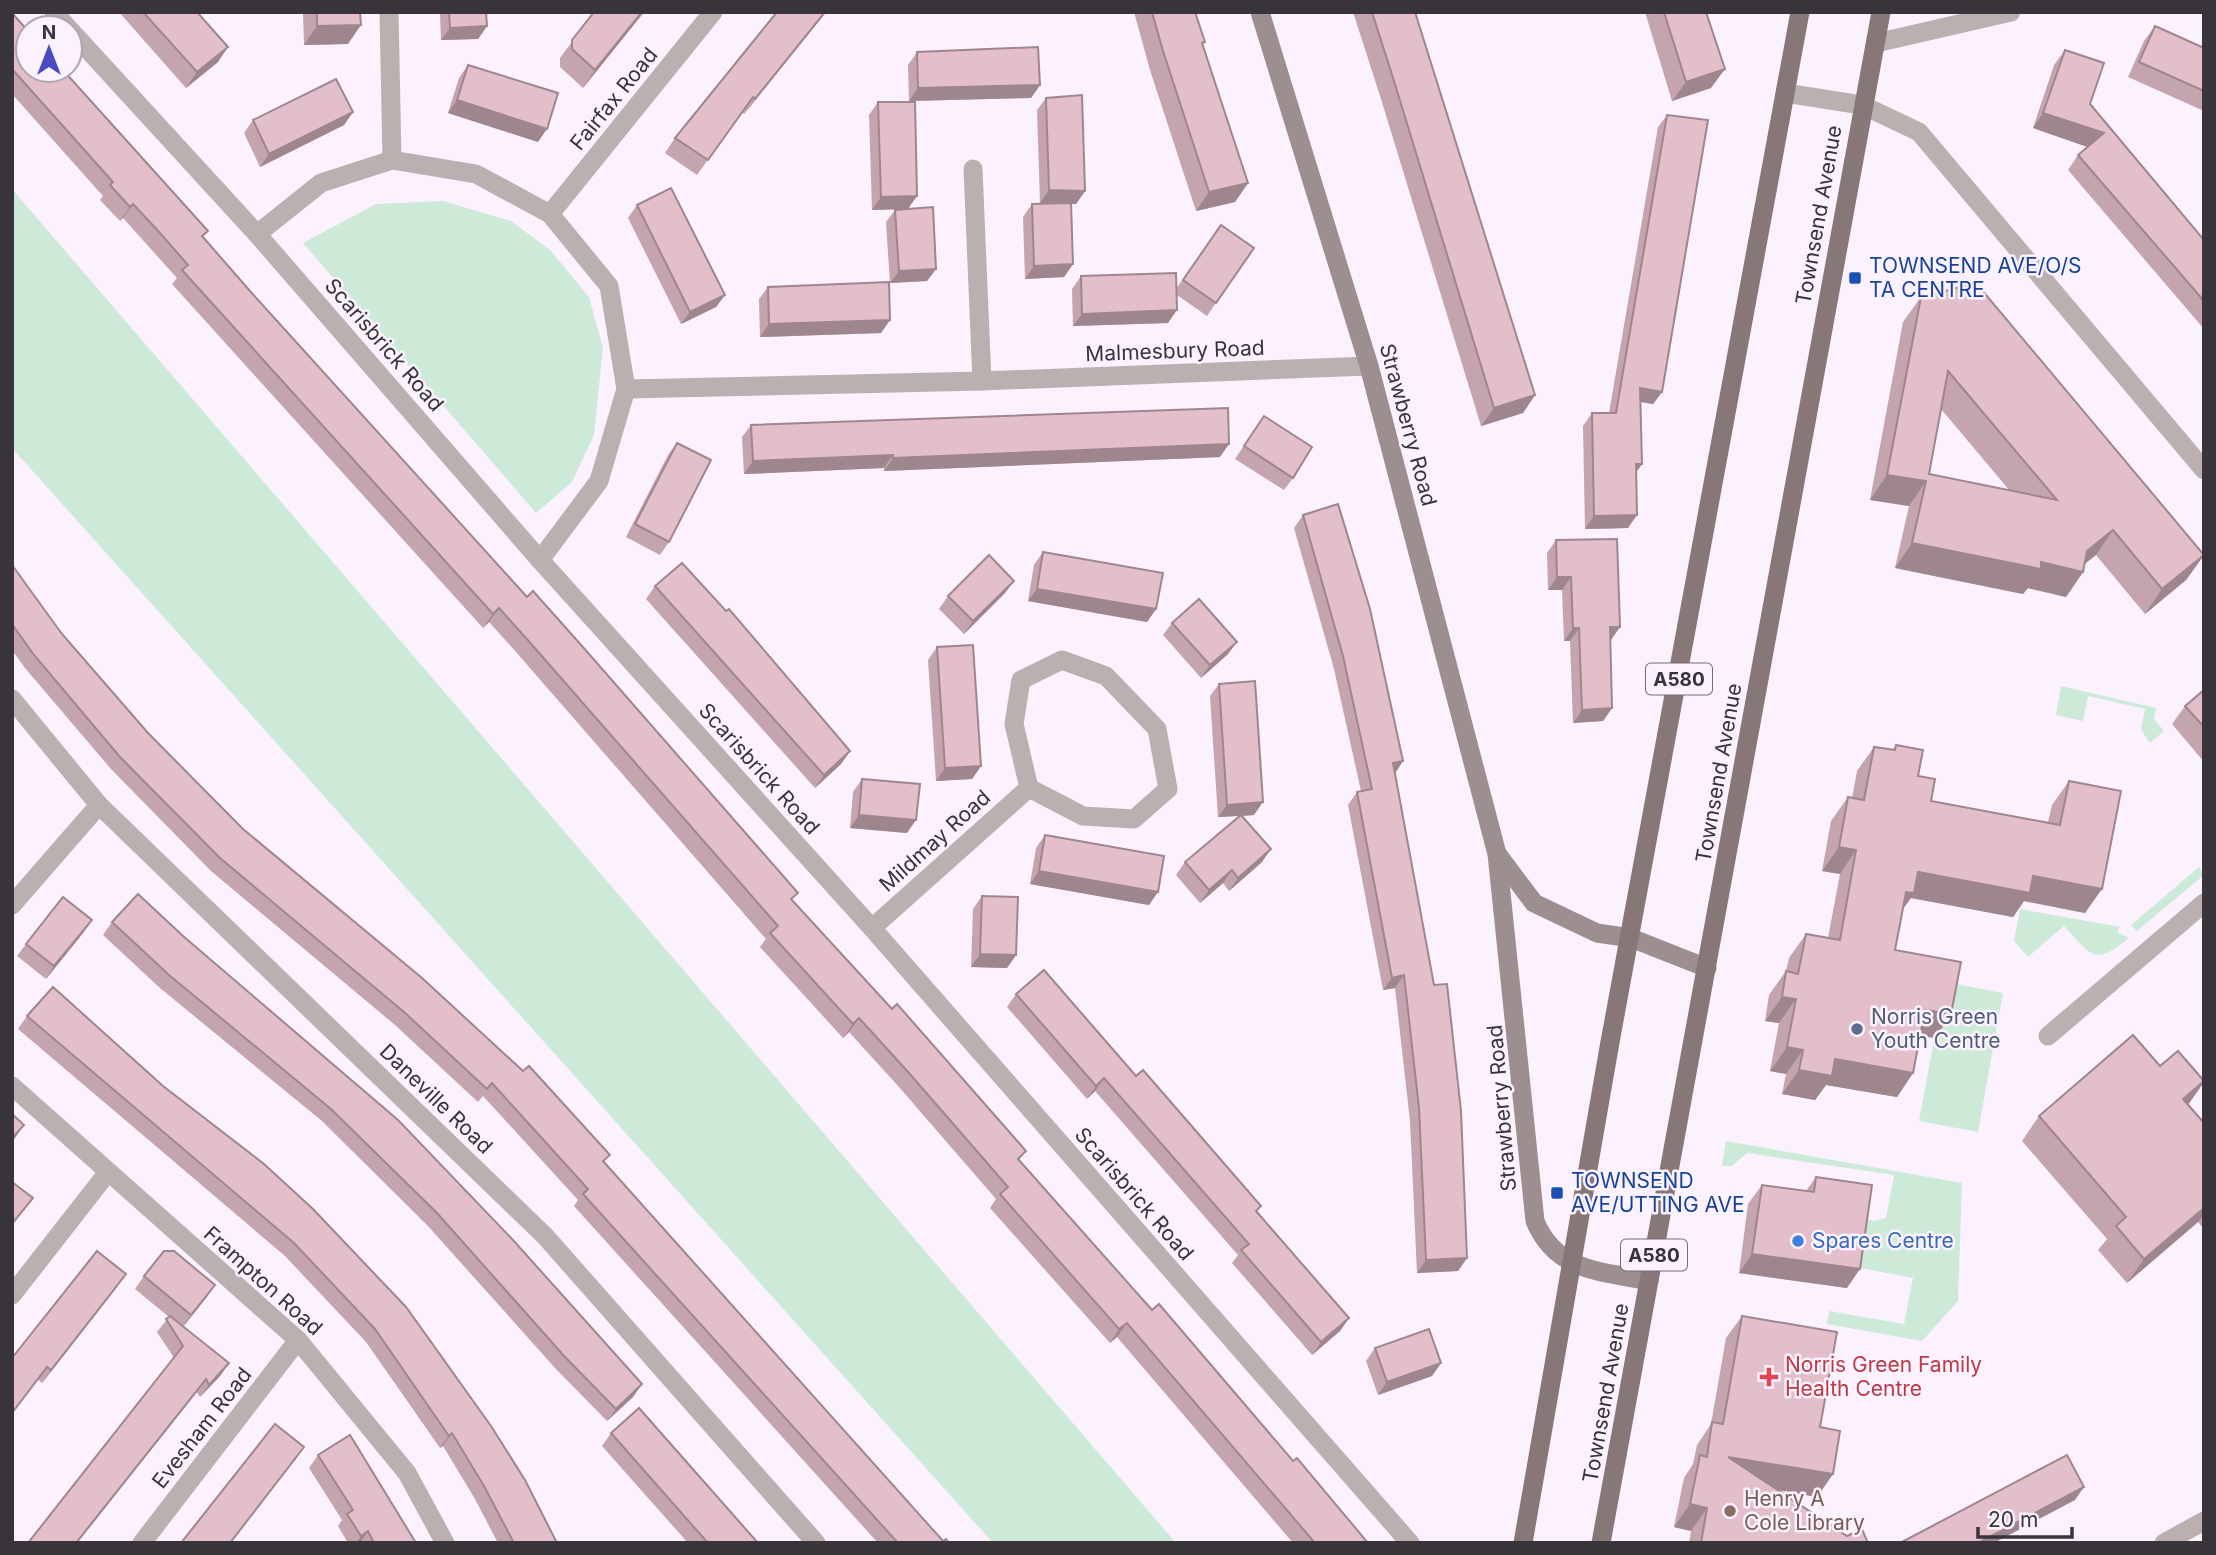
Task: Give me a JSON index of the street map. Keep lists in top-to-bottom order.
{
  "streets": {
    "main road": ["Townsend Avenue", "Strawberry Road", "A580"],
    "street": [
      "Fairfax Road",
      "Scarisbrick Road",
      "Malmesbury Road",
      "Mildmay Road",
      "Daneville Road",
      "Frampton Road",
      "Evesham Road"
    ]
  },
  "crossings": [
    ["Townsend Avenue", "Strawberry Road"],
    ["Scarisbrick Road", "Mildmay Road"],
    ["Malmesbury Road", "Strawberry Road"],
    ["Strawberry Road", "A580"],
    ["Frampton Road", "Evesham Road"]
  ],
  "places": {
    "transit": ["TOWNSEND AVE/O/S TA CENTRE", "TOWNSEND AVE/UTTING AVE"],
    "other": ["Norris Green Youth Centre", "Spares Centre", "Henry A Cole Library"],
    "health": ["Norris Green Family Health Centre"]
  },
  "scale_bar": "20 m",
  "north": "top"
}
